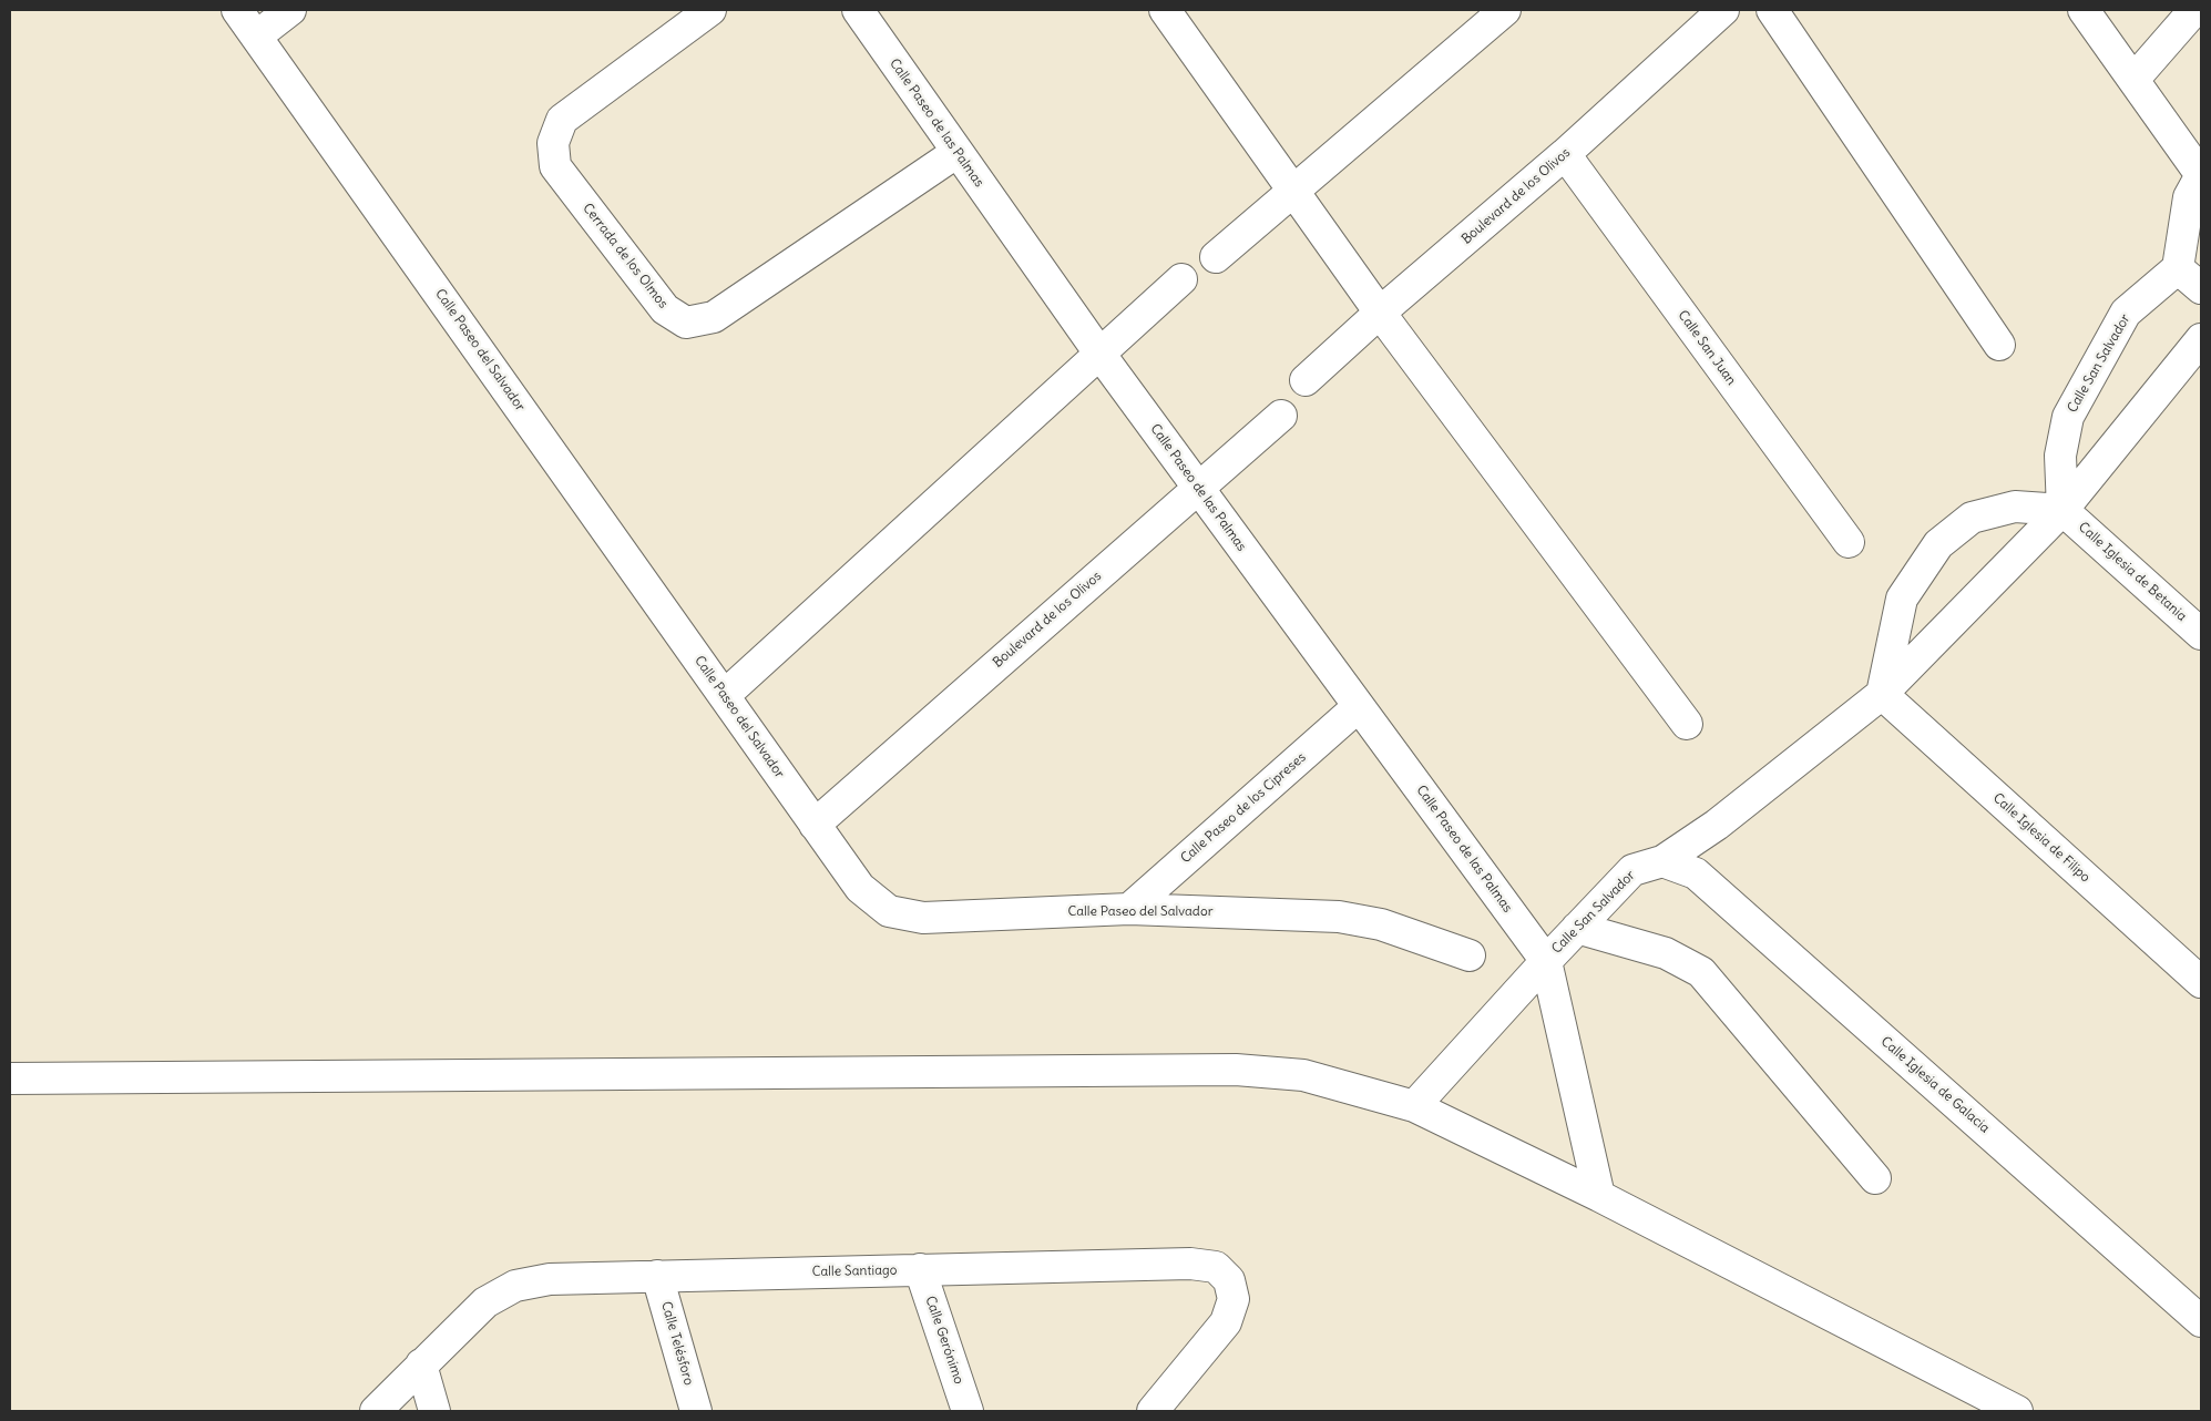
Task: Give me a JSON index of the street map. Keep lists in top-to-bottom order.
{
  "streets": {
    "street": [
      "Calle Paseo de las Palmas",
      "Boulevard de los Olivos",
      "Cerrada de los Olmos",
      "Calle San Juan",
      "Calle Paseo del Salvador",
      "Calle San Salvador",
      "Calle Iglesia de Betania",
      "Calle Paseo de los Cipreses",
      "Calle Iglesia de Filipo",
      "Calle Iglesia de Galacia",
      "Calle Santiago",
      "Calle Gerónimo",
      "Calle Telésforo"
    ]
  },
  "crossings": [
    ["Calle Paseo de las Palmas", "Boulevard de los Olivos"],
    ["Calle Paseo de las Palmas", "Cerrada de los Olmos"],
    ["Calle Paseo de las Palmas", "Calle San Salvador"],
    ["Calle Paseo de las Palmas", "Calle Paseo de los Cipreses"],
    ["Boulevard de los Olivos", "Calle San Juan"],
    ["Boulevard de los Olivos", "Calle Paseo del Salvador"],
    ["Calle Paseo del Salvador", "Calle Paseo de los Cipreses"],
    ["Calle San Salvador", "Calle Iglesia de Betania"],
    ["Calle San Salvador", "Calle Iglesia de Filipo"],
    ["Calle San Salvador", "Calle Iglesia de Galacia"],
    ["Calle Santiago", "Calle Gerónimo"],
    ["Calle Santiago", "Calle Telésforo"]
  ]
}
